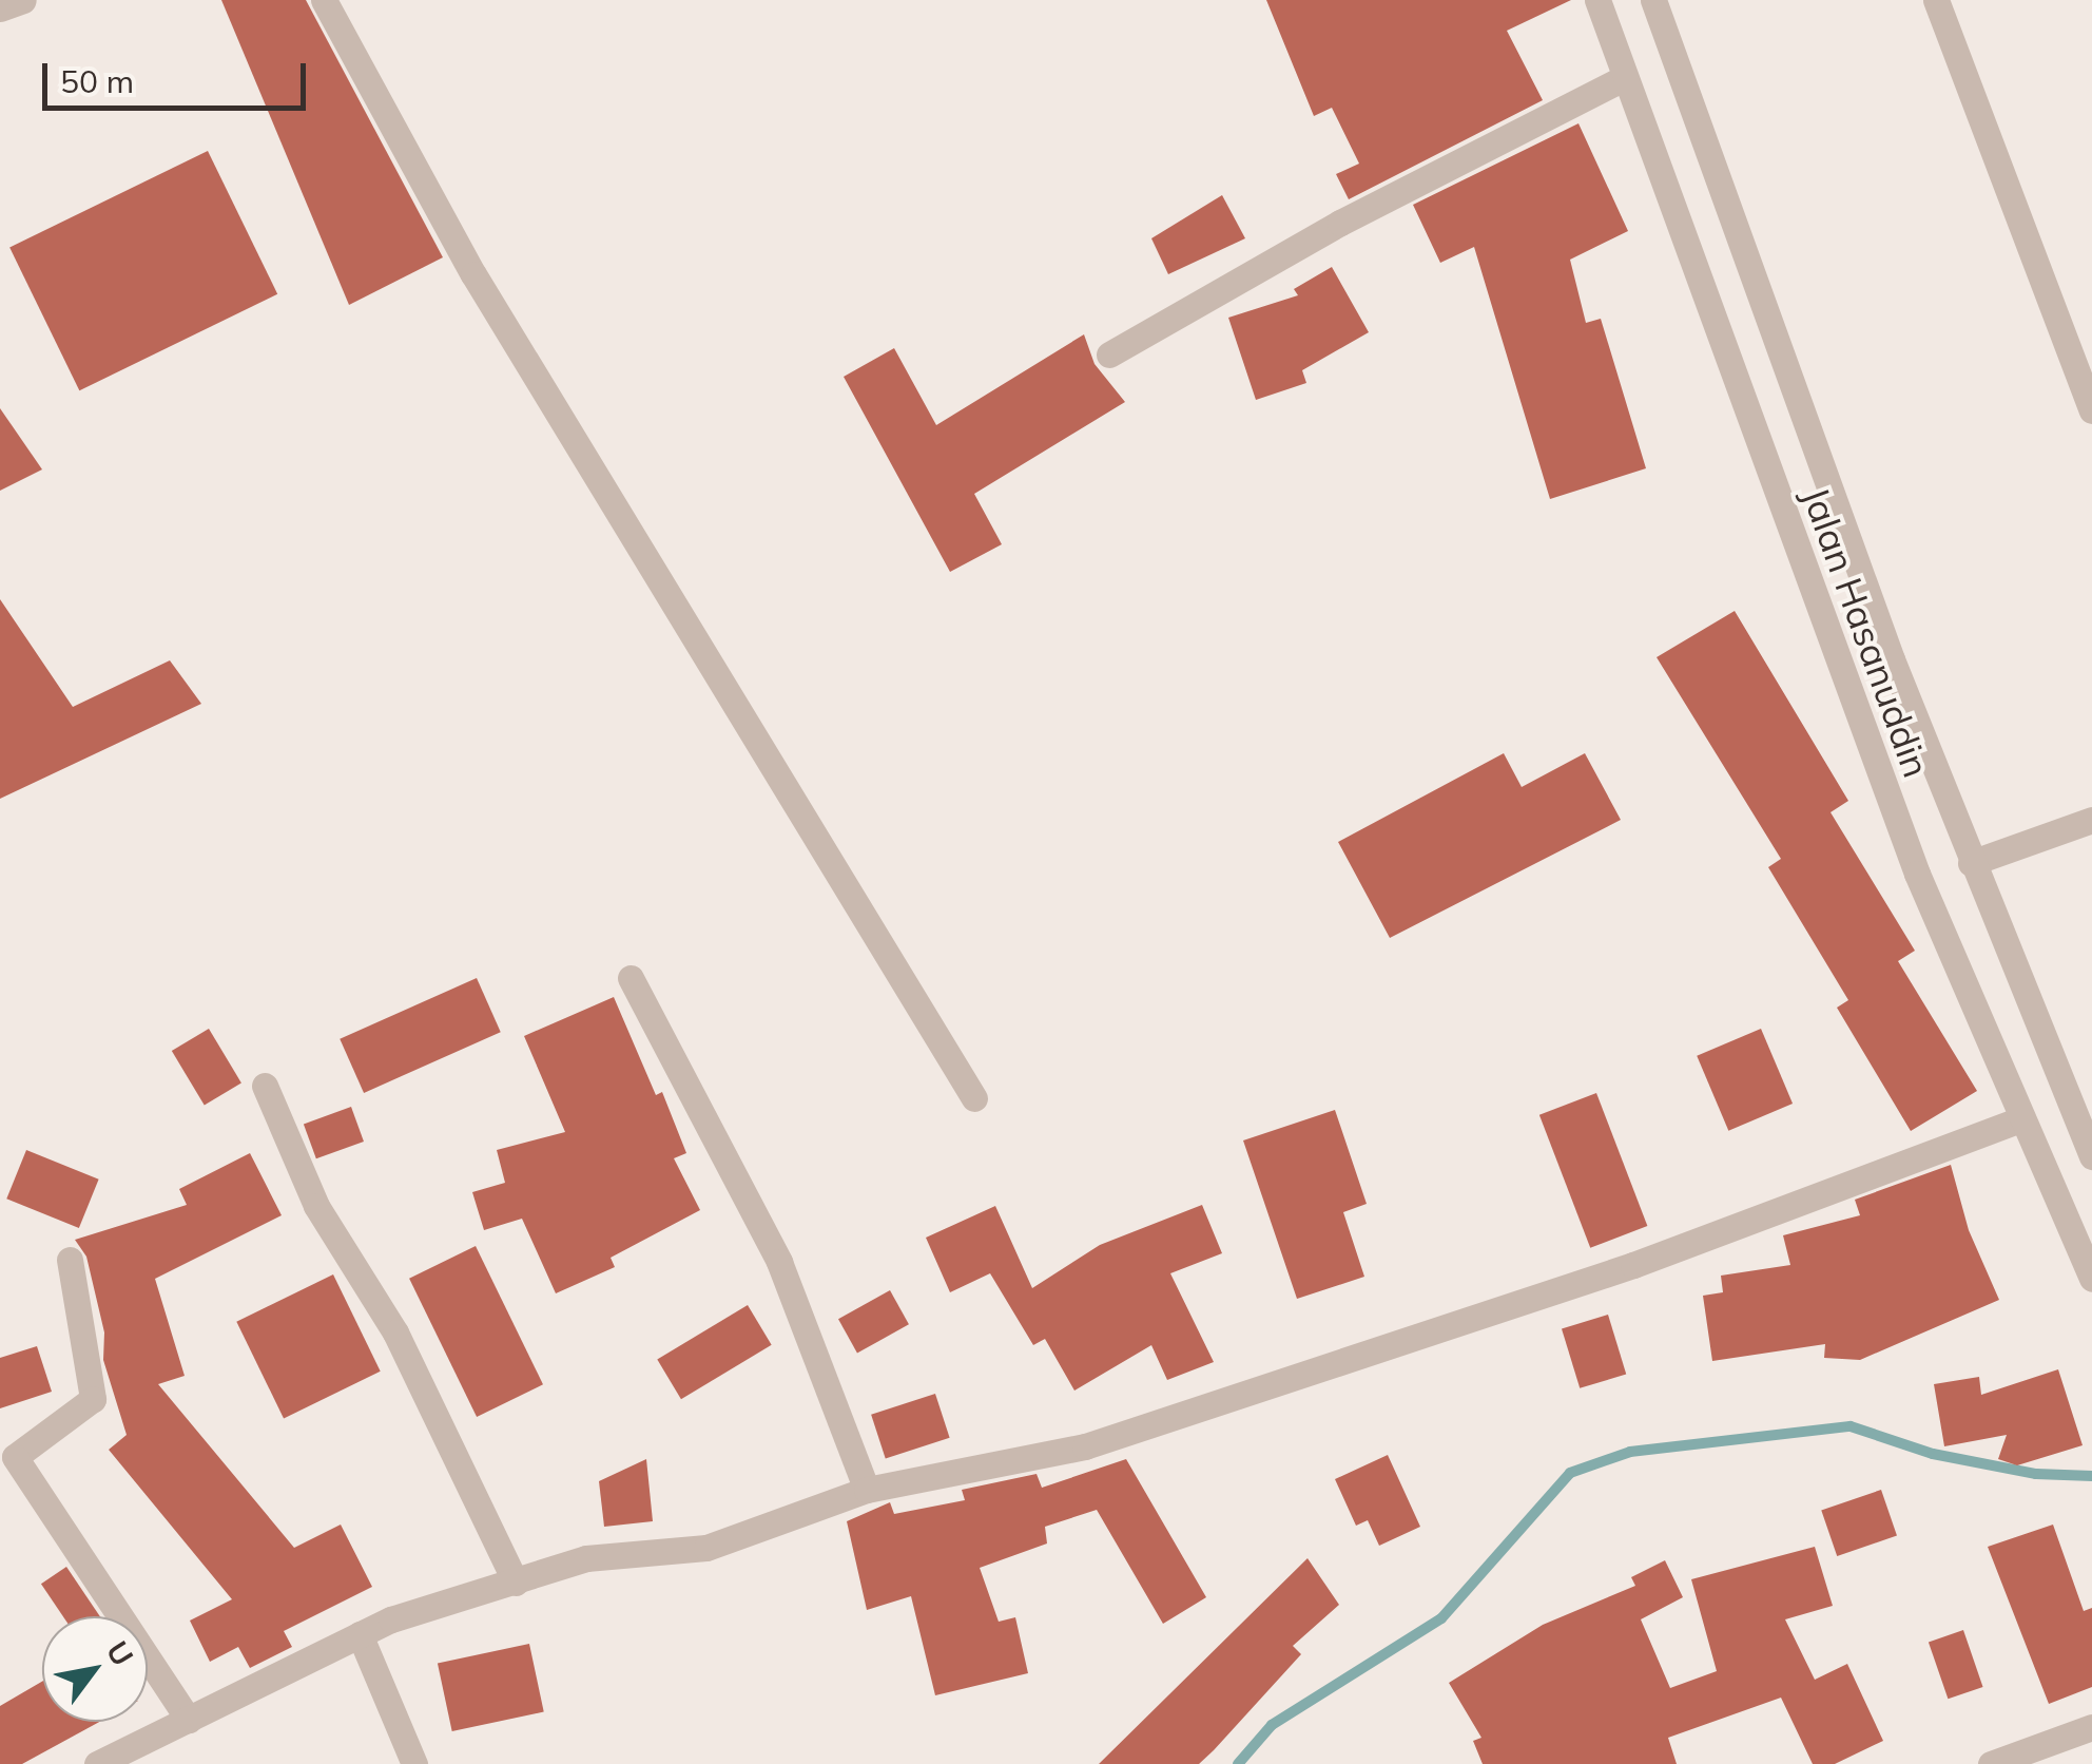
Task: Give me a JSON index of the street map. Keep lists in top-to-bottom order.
{
  "streets": {
    "street": ["Jalan Hasanuddin"]
  },
  "scale_bar": "50 m",
  "north": "top right"
}
